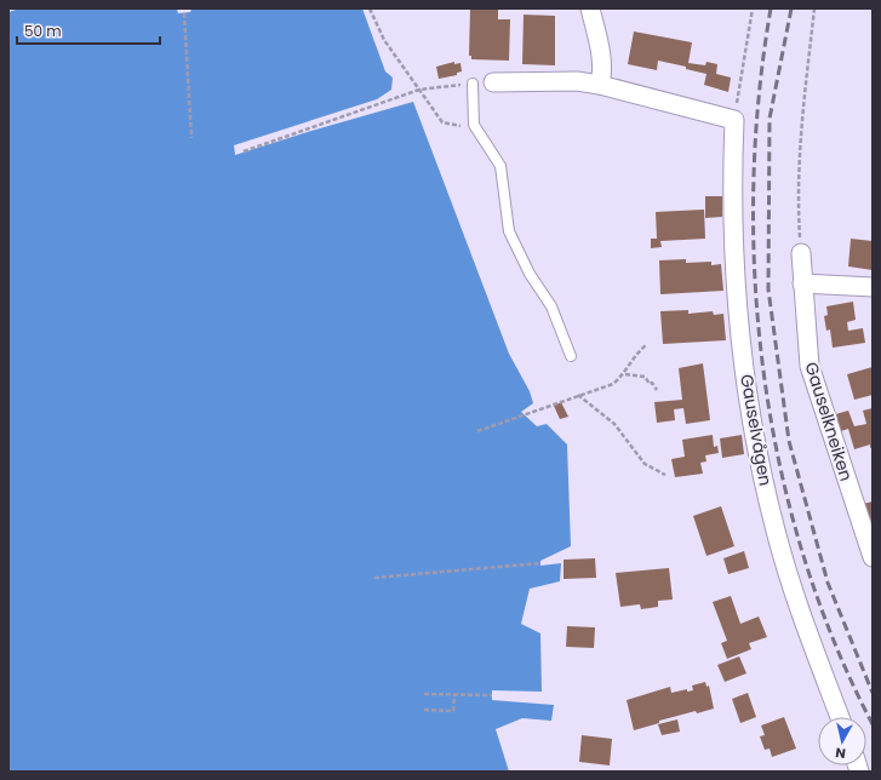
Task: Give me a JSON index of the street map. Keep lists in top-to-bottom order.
{
  "streets": {
    "street": ["Gauselkneiken", "Gauselvågen"]
  },
  "scale_bar": "50 m",
  "north": "bottom"
}
